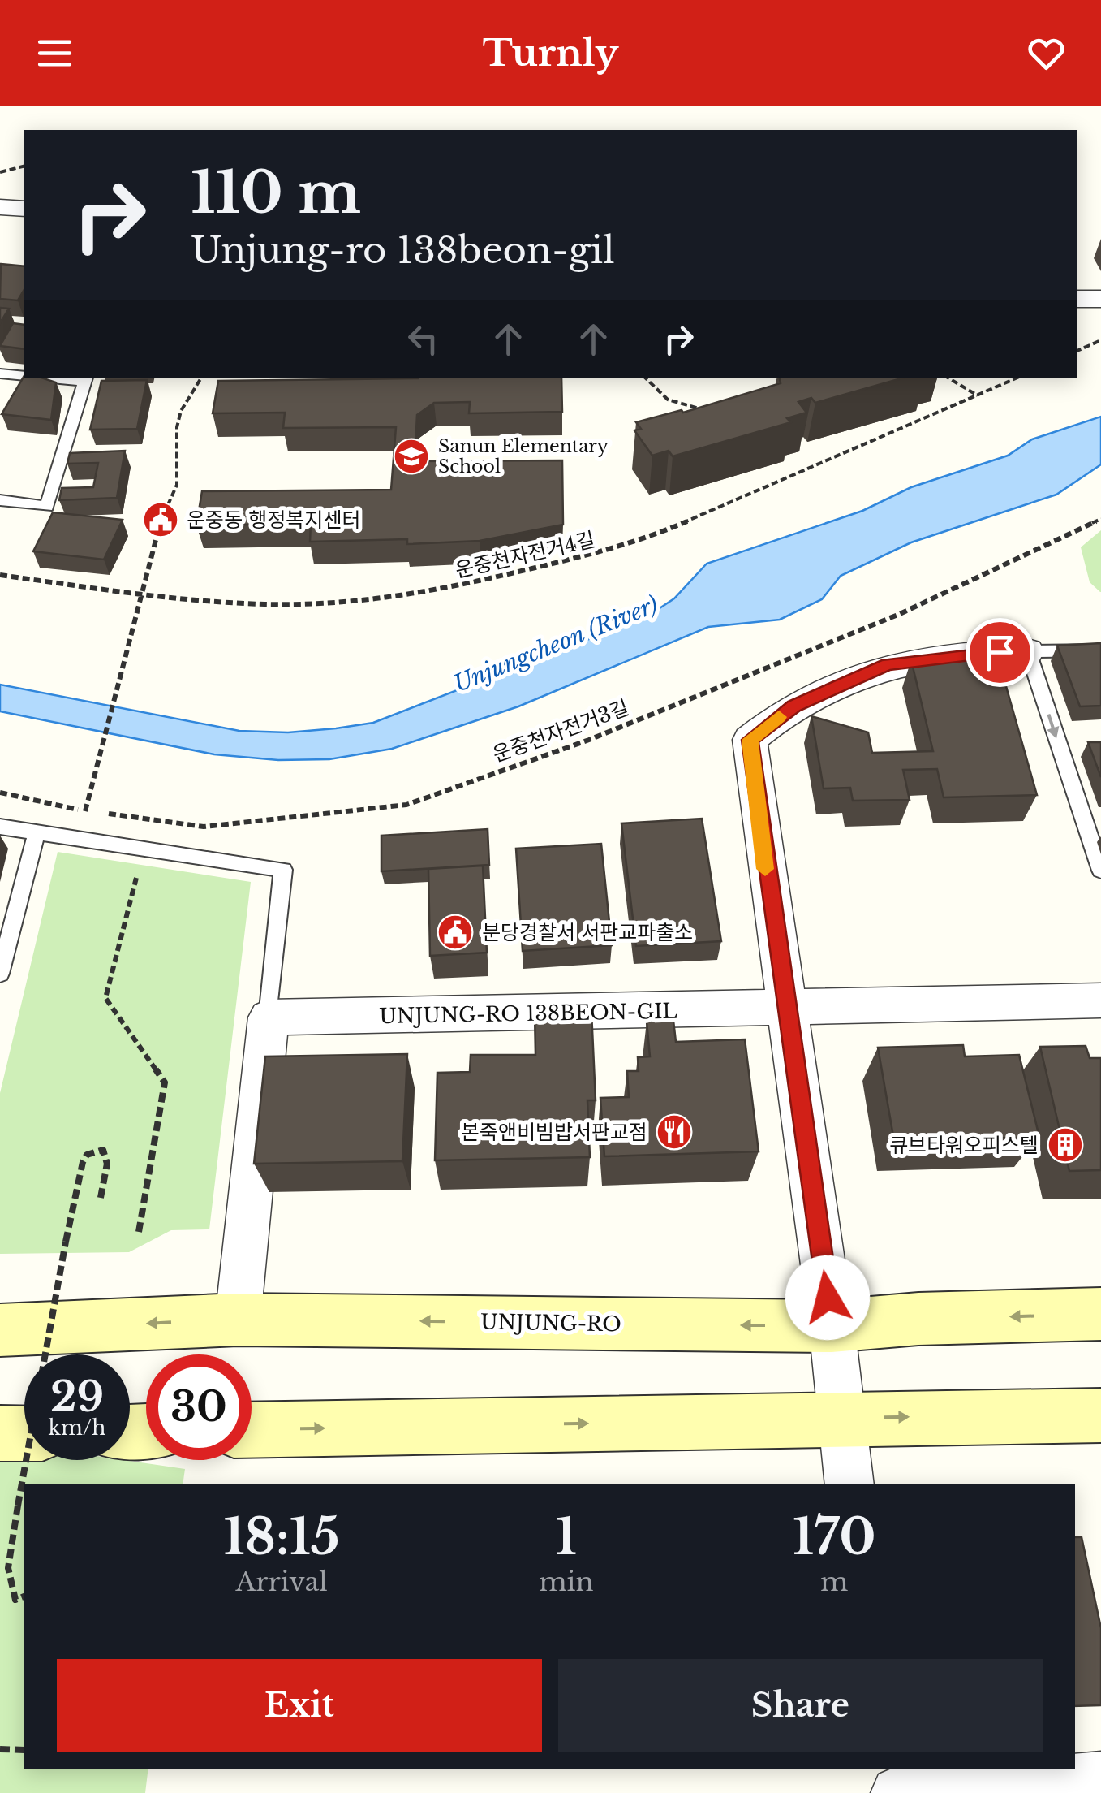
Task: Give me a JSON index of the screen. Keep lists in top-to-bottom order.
{
  "streets": {
    "main road": ["UNJUNG-RO"],
    "street": ["UNJUNG-RO 138BEON-GIL"],
    "path": ["운중천자전거4길", "운중천자전거3길"]
  },
  "water": ["Unjungcheon (River)"],
  "places": {
    "school or university": ["Sanun Elementary School"],
    "public building": ["운중동 행정복지센터", "분당경찰서 서판교파출소"],
    "restaurant": ["본죽앤비빔밥서판교점"],
    "building": ["큐브타워오피스텔"]
  },
  "page": {
    "header": "Turnly",
    "turn": ["110 m", "Unjung-ro 138beon-gil"],
    "speed": "29 km/h",
    "limit": "30",
    "eta": [
      "18:15",
      "Arrival",
      "1",
      "min",
      "170",
      "m"
    ],
    "buttons": ["Exit", "Share"]
  }
}
